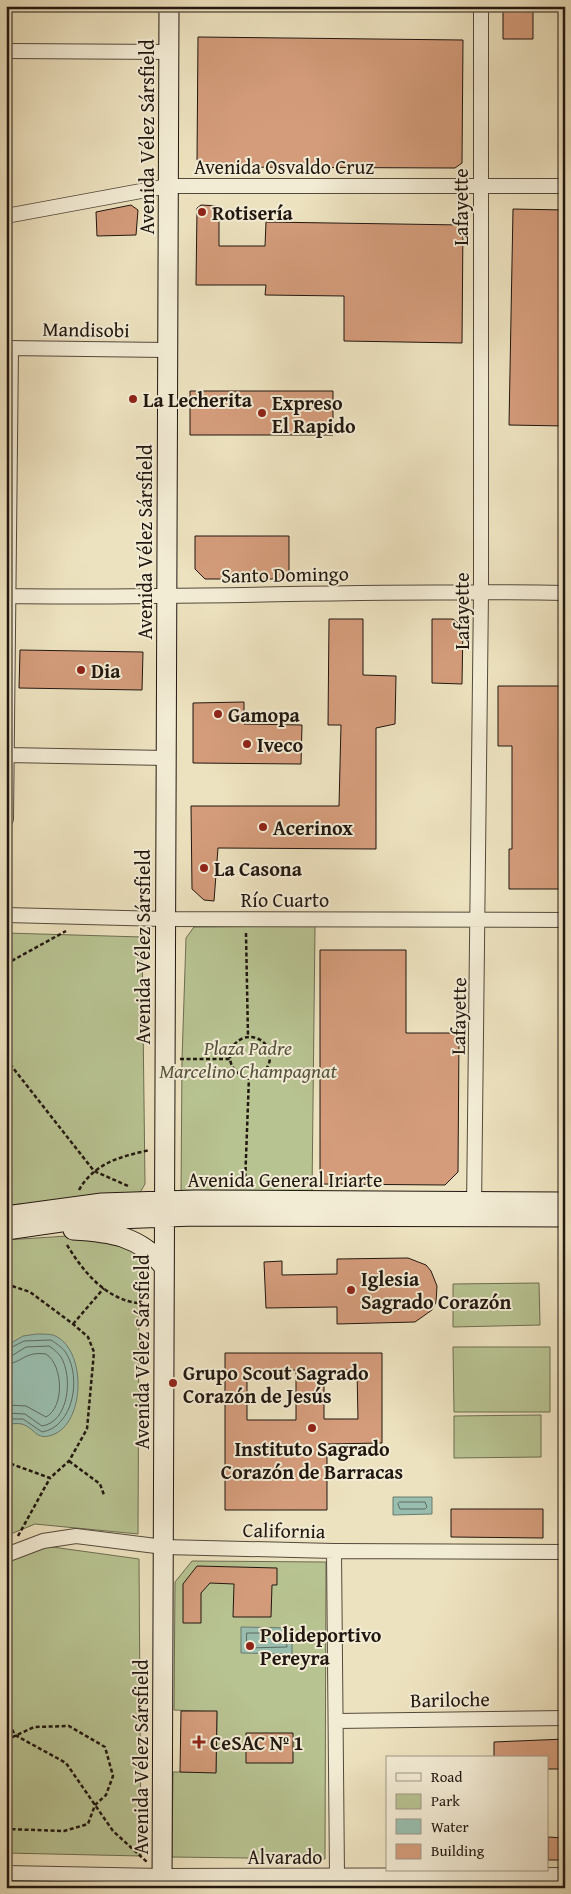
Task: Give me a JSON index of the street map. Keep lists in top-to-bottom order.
{
  "streets": {
    "main road": ["Avenida Vélez Sársfield", "Avenida General Iriarte"],
    "street": [
      "Avenida Osvaldo Cruz",
      "Lafayette",
      "Mandisobi",
      "Santo Domingo",
      "Río Cuarto",
      "California",
      "Bariloche",
      "Alvarado"
    ]
  },
  "crossings": [
    ["Avenida Vélez Sársfield", "Avenida Osvaldo Cruz"],
    ["Avenida Vélez Sársfield", "Mandisobi"],
    ["Avenida Vélez Sársfield", "Santo Domingo"],
    ["Avenida Vélez Sársfield", "Río Cuarto"],
    ["Avenida Vélez Sársfield", "Avenida General Iriarte"],
    ["Avenida Vélez Sársfield", "California"],
    ["Avenida Vélez Sársfield", "Alvarado"],
    ["Avenida Osvaldo Cruz", "Lafayette"],
    ["Lafayette", "Santo Domingo"],
    ["Lafayette", "Río Cuarto"],
    ["Lafayette", "Avenida General Iriarte"]
  ],
  "parks": ["Plaza Padre Marcelino Champagnat"],
  "places": {
    "other": [
      "Rotisería",
      "La Lecherita",
      "Expreso El Rapido",
      "Dia",
      "Gamopa",
      "Iveco",
      "Acerinox",
      "La Casona",
      "Iglesia Sagrado Corazón",
      "Grupo Scout Sagrado Corazón de Jesús",
      "Instituto Sagrado Corazón de Barracas",
      "Polideportivo Pereyra"
    ],
    "health": ["CeSAC Nº 1"]
  },
  "legend": [
    "Road",
    "Park",
    "Water",
    "Building"
  ]
}
